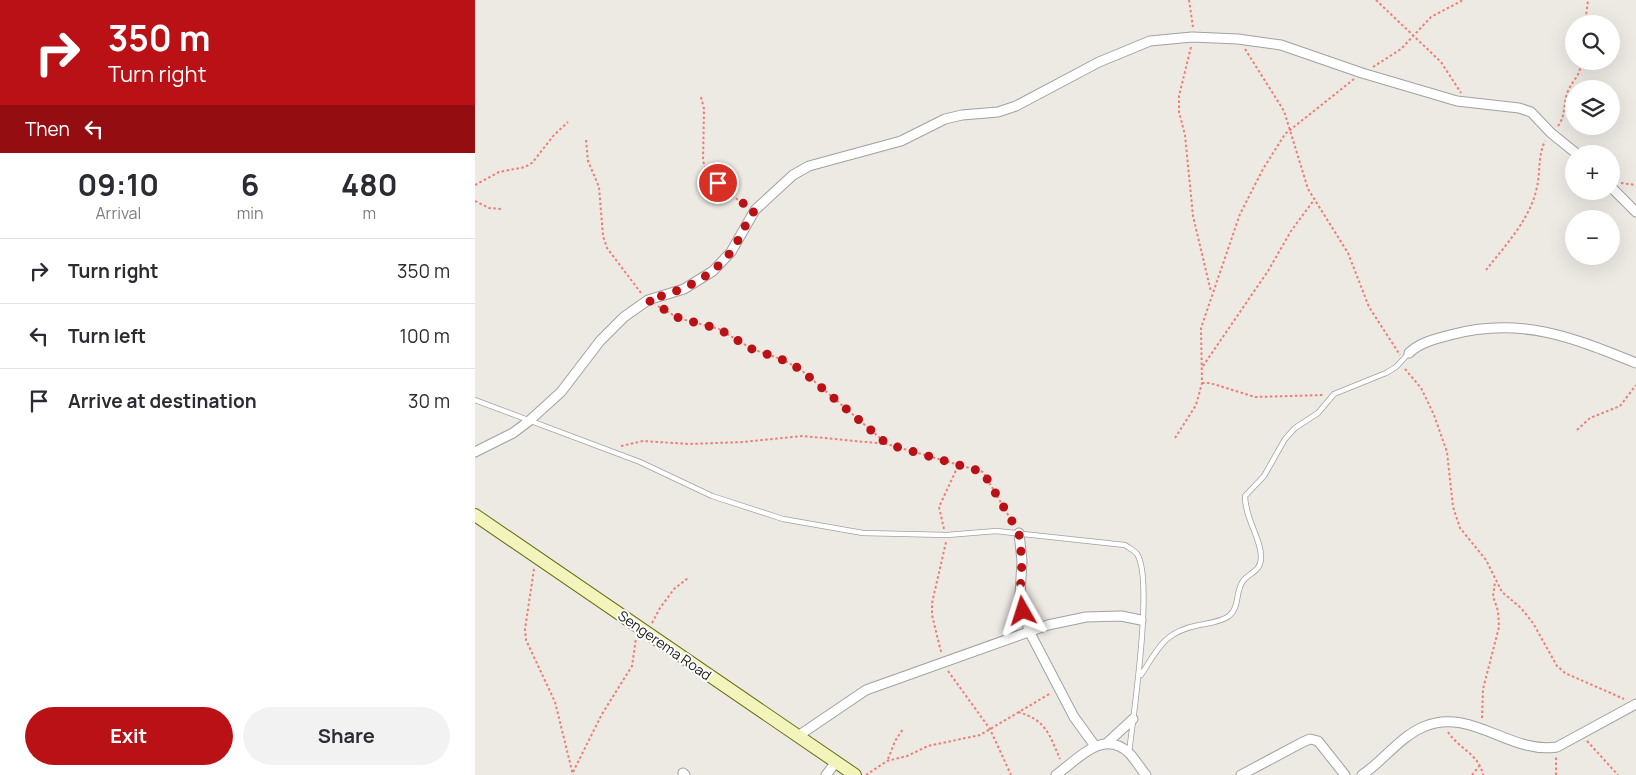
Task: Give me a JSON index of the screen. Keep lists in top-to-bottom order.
{
  "streets": {
    "main road": ["Sengerema Road"]
  },
  "page": {
    "turn": ["350 m", "Turn right"],
    "map_buttons": ["+", "−"],
    "then": "Then",
    "eta": [
      "09:10",
      "Arrival",
      "6",
      "min",
      "480",
      "m"
    ],
    "list": [
      {
        "name": "Turn right",
        "value": "350 m"
      },
      {
        "name": "Turn left",
        "value": "100 m"
      },
      {
        "name": "Arrive at destination",
        "value": "30 m"
      }
    ],
    "buttons": ["Exit", "Share"]
  }
}
